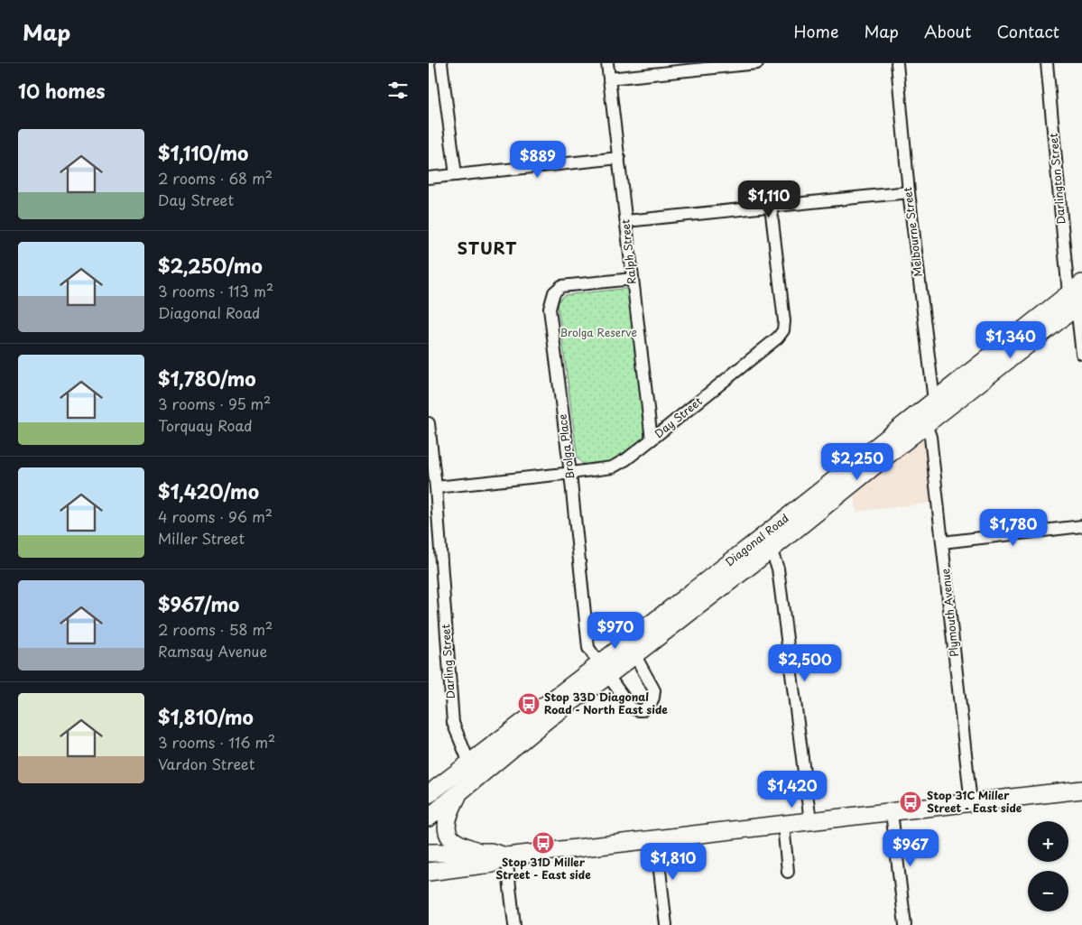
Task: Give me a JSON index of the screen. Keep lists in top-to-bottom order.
{
  "streets": {
    "main road": ["Diagonal Road"],
    "street": [
      "Darlington Street",
      "Melbourne Street",
      "Ralph Street",
      "Day Street",
      "Brolga Place",
      "Plymouth Avenue",
      "Darling Street"
    ]
  },
  "crossings": [
    ["Darlington Street", "Diagonal Road"],
    ["Melbourne Street", "Diagonal Road"],
    ["Ralph Street", "Day Street"],
    ["Ralph Street", "Brolga Place"],
    ["Day Street", "Brolga Place"],
    ["Day Street", "Darling Street"],
    ["Brolga Place", "Diagonal Road"],
    ["Diagonal Road", "Plymouth Avenue"],
    ["Diagonal Road", "Darling Street"]
  ],
  "districts": ["STURT"],
  "parks": ["Brolga Reserve"],
  "places": {
    "bus stop": ["Stop 33D Diagonal Road - North East side", "Stop 31C Miller Street - East side", "Stop 31D Miller Street - East side"]
  },
  "page": {
    "header": "Map",
    "nav": [
      "Home",
      "Map",
      "About",
      "Contact"
    ],
    "heading": "10 homes",
    "list": [
      {
        "name": "$1,110/mo",
        "note": "2 rooms · 68 m² · Day Street"
      },
      {
        "name": "$2,250/mo",
        "note": "3 rooms · 113 m² · Diagonal Road"
      },
      {
        "name": "$1,780/mo",
        "note": "3 rooms · 95 m² · Torquay Road"
      },
      {
        "name": "$1,420/mo",
        "note": "4 rooms · 96 m² · Miller Street"
      },
      {
        "name": "$967/mo",
        "note": "2 rooms · 58 m² · Ramsay Avenue"
      },
      {
        "name": "$1,810/mo",
        "note": "3 rooms · 116 m² · Vardon Street"
      }
    ],
    "price": [
      "$889",
      "$1,110",
      "$1,340",
      "$2,250",
      "$1,780",
      "$970",
      "$2,500",
      "$1,420",
      "$967",
      "$1,810"
    ],
    "map_buttons": ["+", "−"]
  }
}
